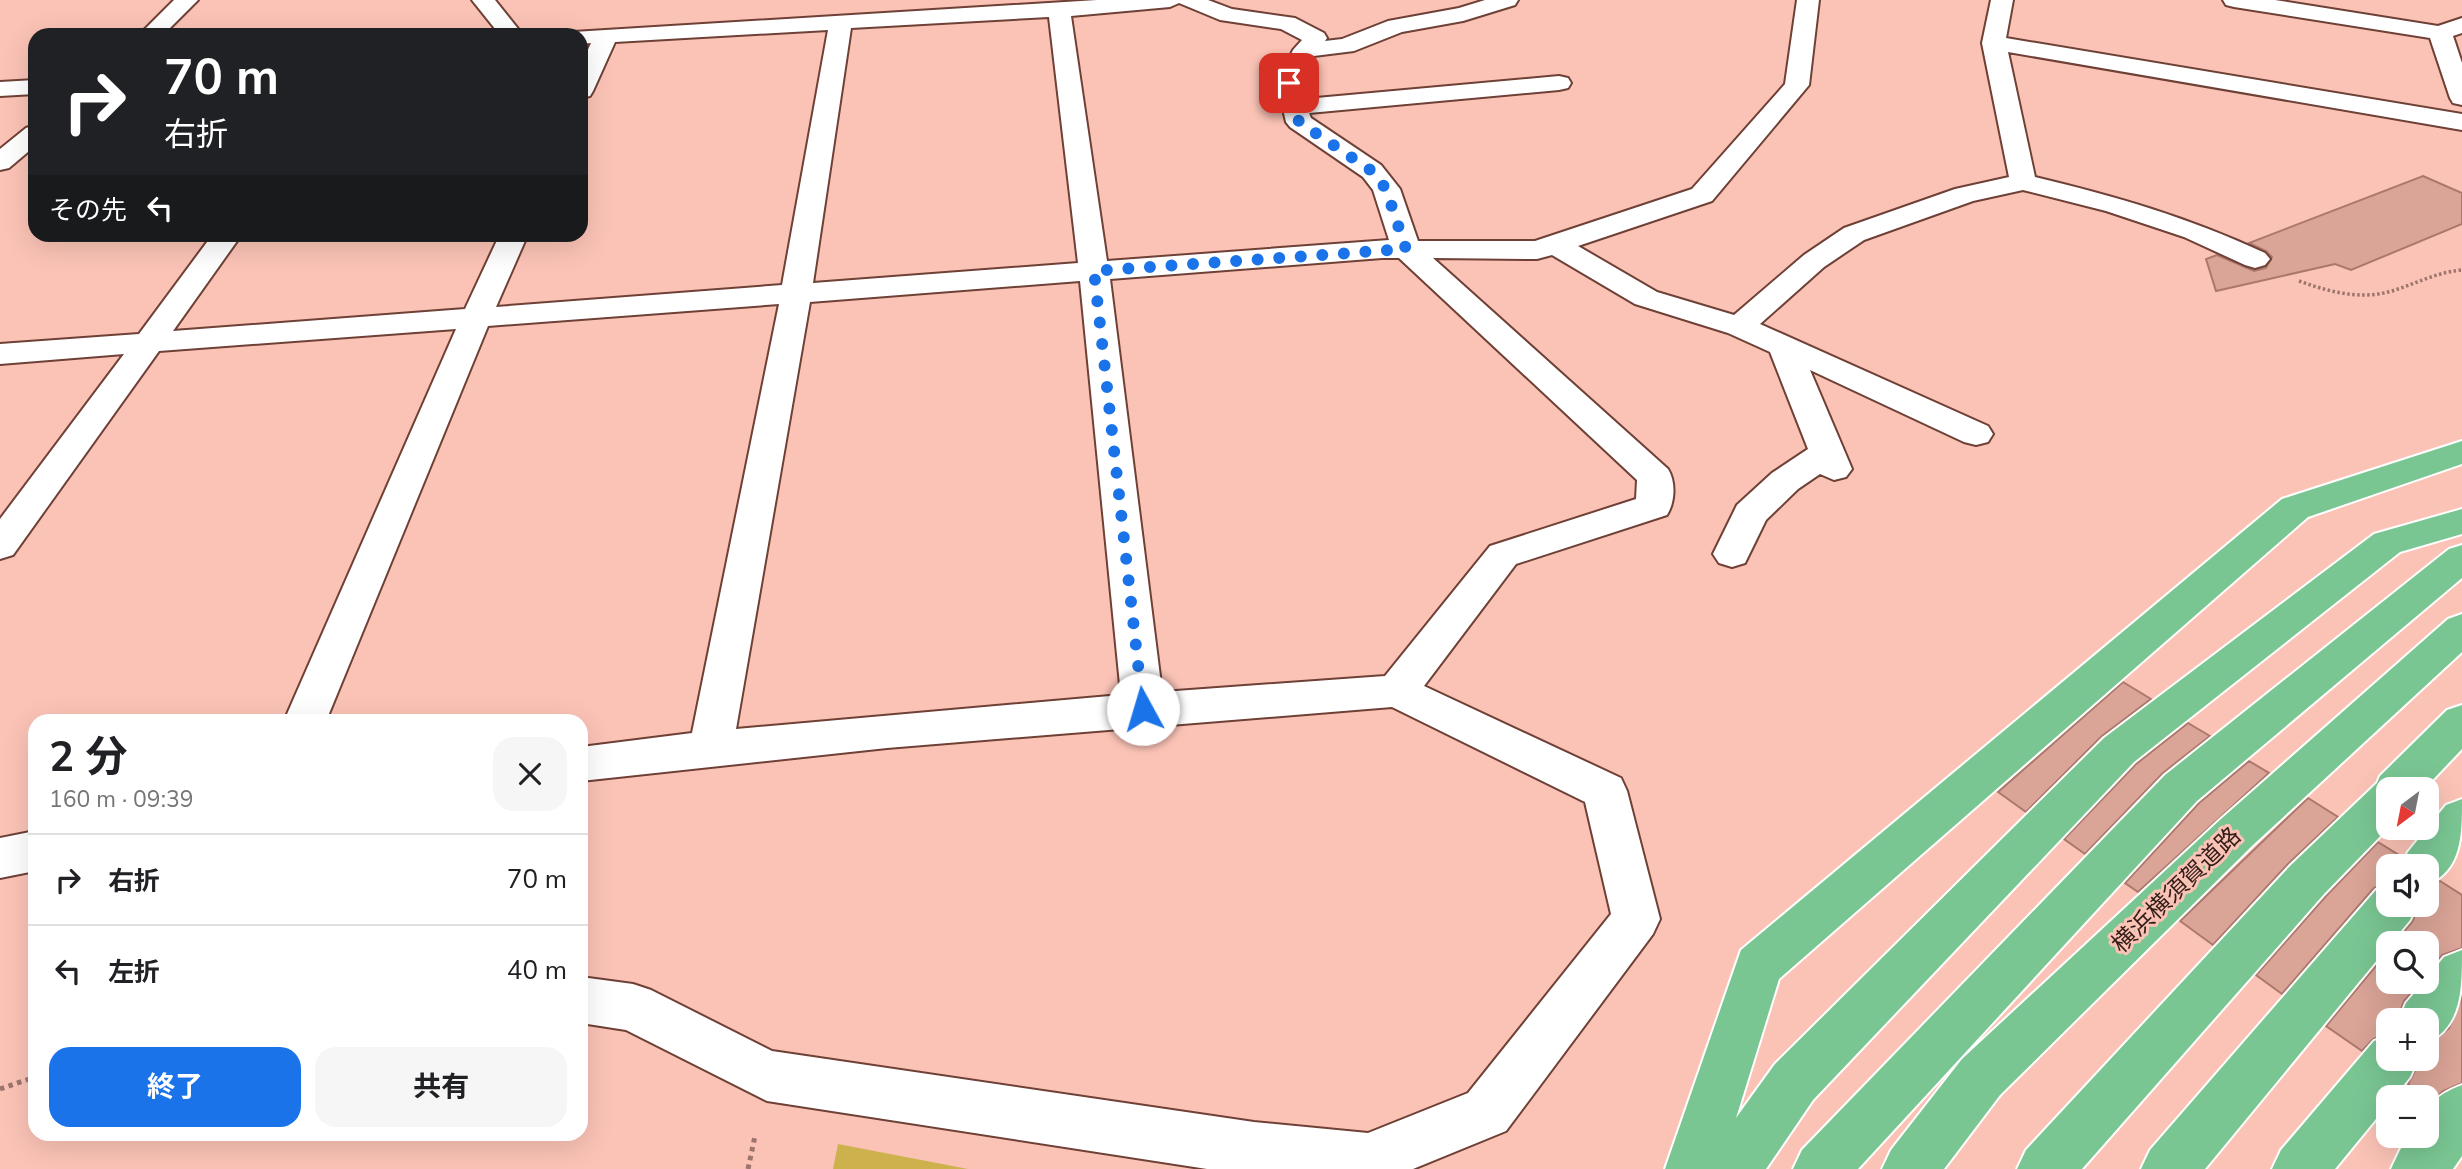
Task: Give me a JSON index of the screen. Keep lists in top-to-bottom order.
{
  "streets": {
    "highway": ["横浜横須賀道路"]
  },
  "north": "bottom left",
  "page": {
    "turn": ["70 m", "右折"],
    "then": "その先",
    "heading": ["2 分", "160 m · 09:39"],
    "map_buttons": ["+", "−"],
    "list": [
      {
        "name": "右折",
        "value": "70 m"
      },
      {
        "name": "左折",
        "value": "40 m"
      }
    ],
    "buttons": ["終了", "共有"]
  }
}
